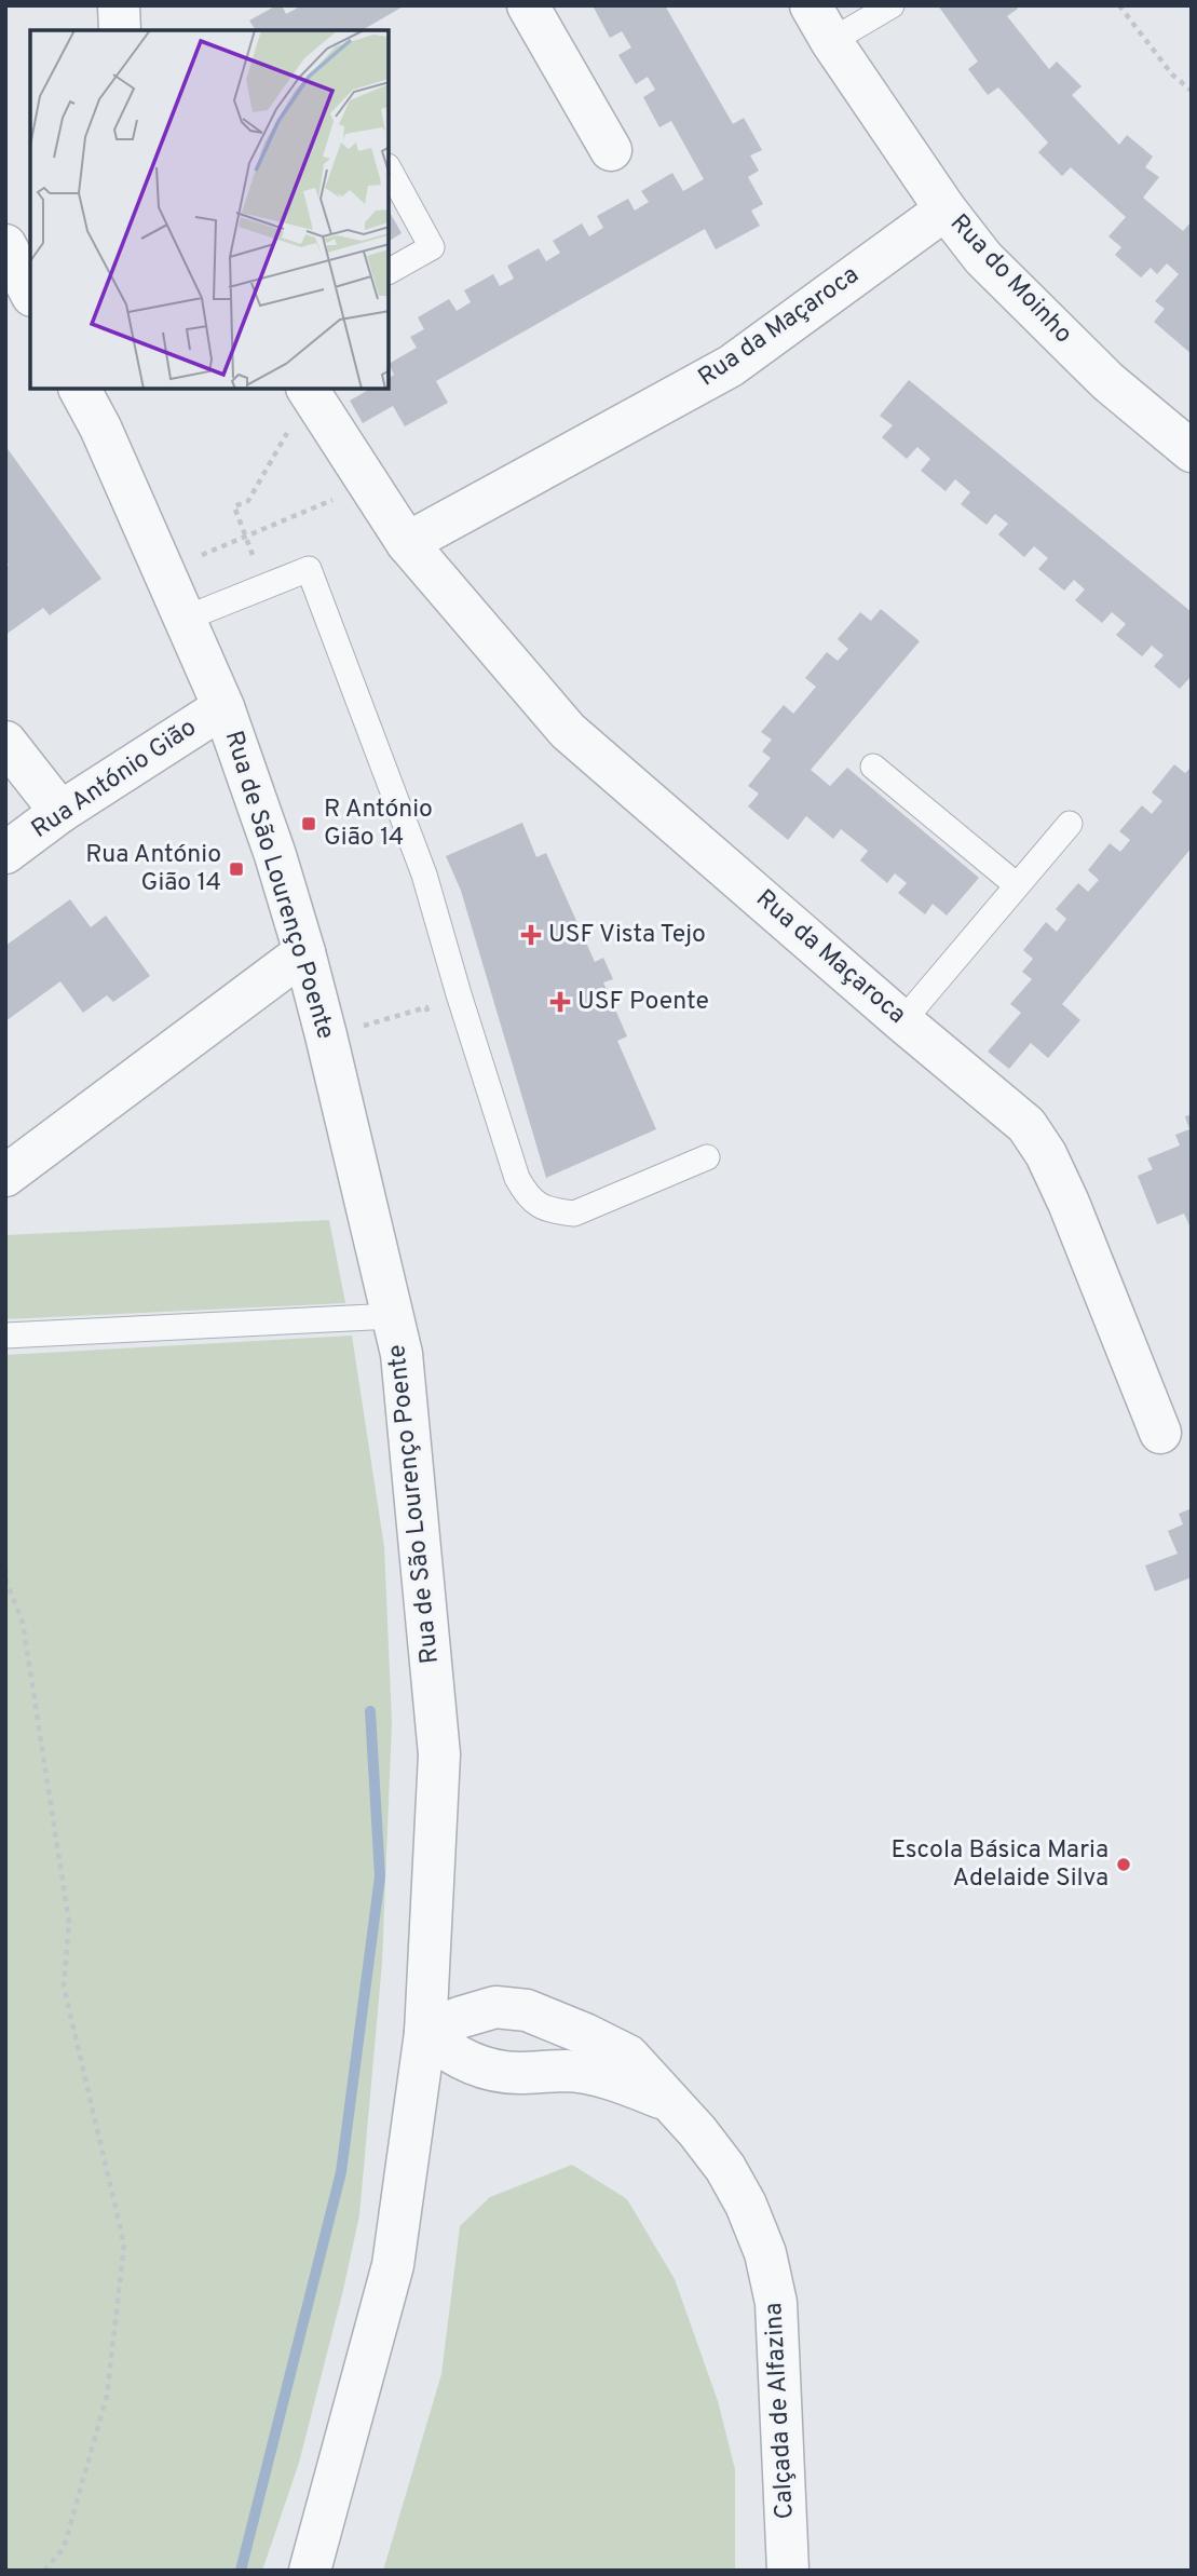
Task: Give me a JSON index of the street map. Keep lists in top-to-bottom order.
{
  "streets": {
    "street": [
      "Rua do Moinho",
      "Rua da Maçaroca",
      "Rua António Gião",
      "Rua de São Lourenço Poente",
      "Calçada de Alfazina"
    ]
  },
  "crossings": [
    ["Rua do Moinho", "Rua da Maçaroca"],
    ["Rua António Gião", "Rua de São Lourenço Poente"],
    ["Rua de São Lourenço Poente", "Calçada de Alfazina"]
  ],
  "places": {
    "transit": ["R António Gião 14", "Rua António Gião 14"],
    "health": ["USF Vista Tejo", "USF Poente"],
    "other": ["Escola Básica Maria Adelaide Silva"]
  }
}
